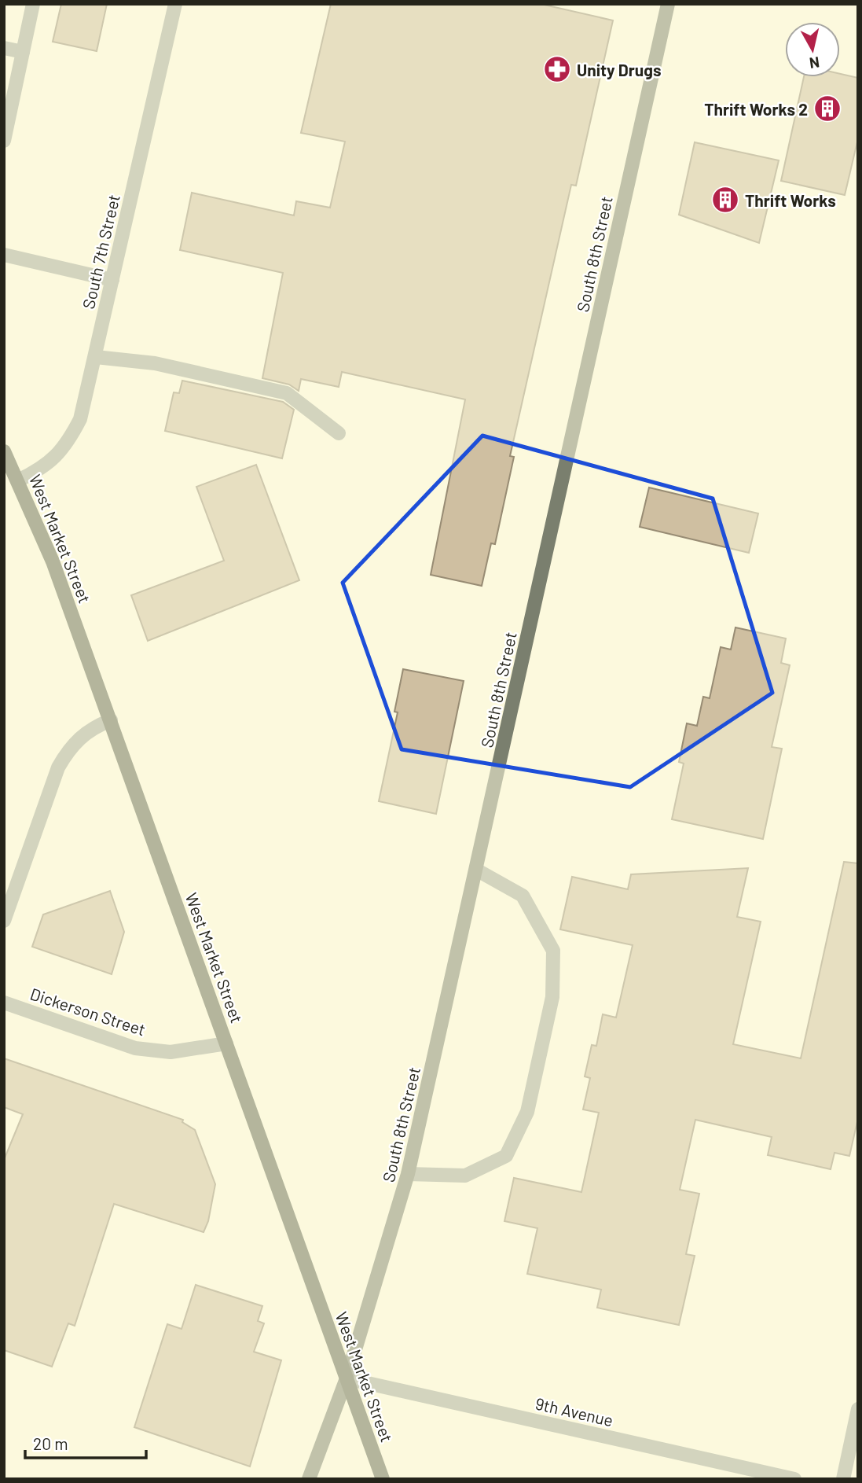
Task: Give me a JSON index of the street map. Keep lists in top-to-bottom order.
{
  "streets": {
    "main road": ["West Market Street"],
    "street": [
      "South 7th Street",
      "South 8th Street",
      "Dickerson Street",
      "9th Avenue"
    ]
  },
  "crossings": [
    ["South 7th Street", "West Market Street"],
    ["South 8th Street", "West Market Street"],
    ["South 8th Street", "9th Avenue"],
    ["West Market Street", "Dickerson Street"],
    ["West Market Street", "9th Avenue"]
  ],
  "places": {
    "pharmacy": ["Unity Drugs"],
    "building": ["Thrift Works 2", "Thrift Works"]
  },
  "scale_bar": "20 m",
  "north": "bottom"
}
